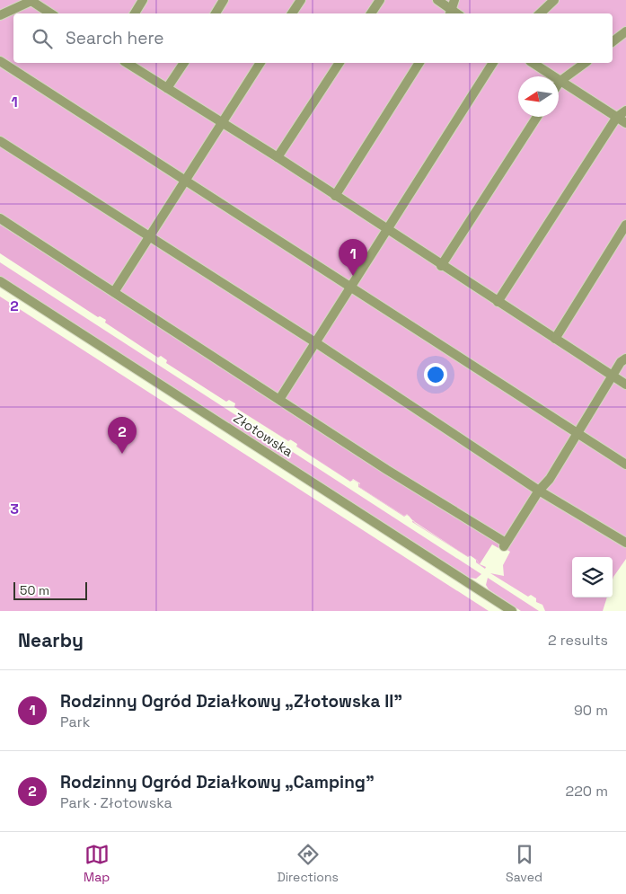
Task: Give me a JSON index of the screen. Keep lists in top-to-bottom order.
{
  "streets": {
    "street": ["Złotowska"]
  },
  "scale_bar": "50 m",
  "north": "left",
  "page": {
    "search": "Search here",
    "pins": ["1", "2"],
    "scale": "50 m",
    "heading": ["Nearby", "2 results"],
    "list": [
      {
        "mark": "1",
        "name": "Rodzinny Ogród Działkowy „Złotowska II”",
        "note": "Park",
        "value": "90 m"
      },
      {
        "mark": "2",
        "name": "Rodzinny Ogród Działkowy „Camping”",
        "note": "Park · Złotowska",
        "value": "220 m"
      }
    ],
    "nav": ["Map", "Directions", "Saved"]
  },
  "grid": {
    "rows": ["1", "2", "3"]
  }
}
